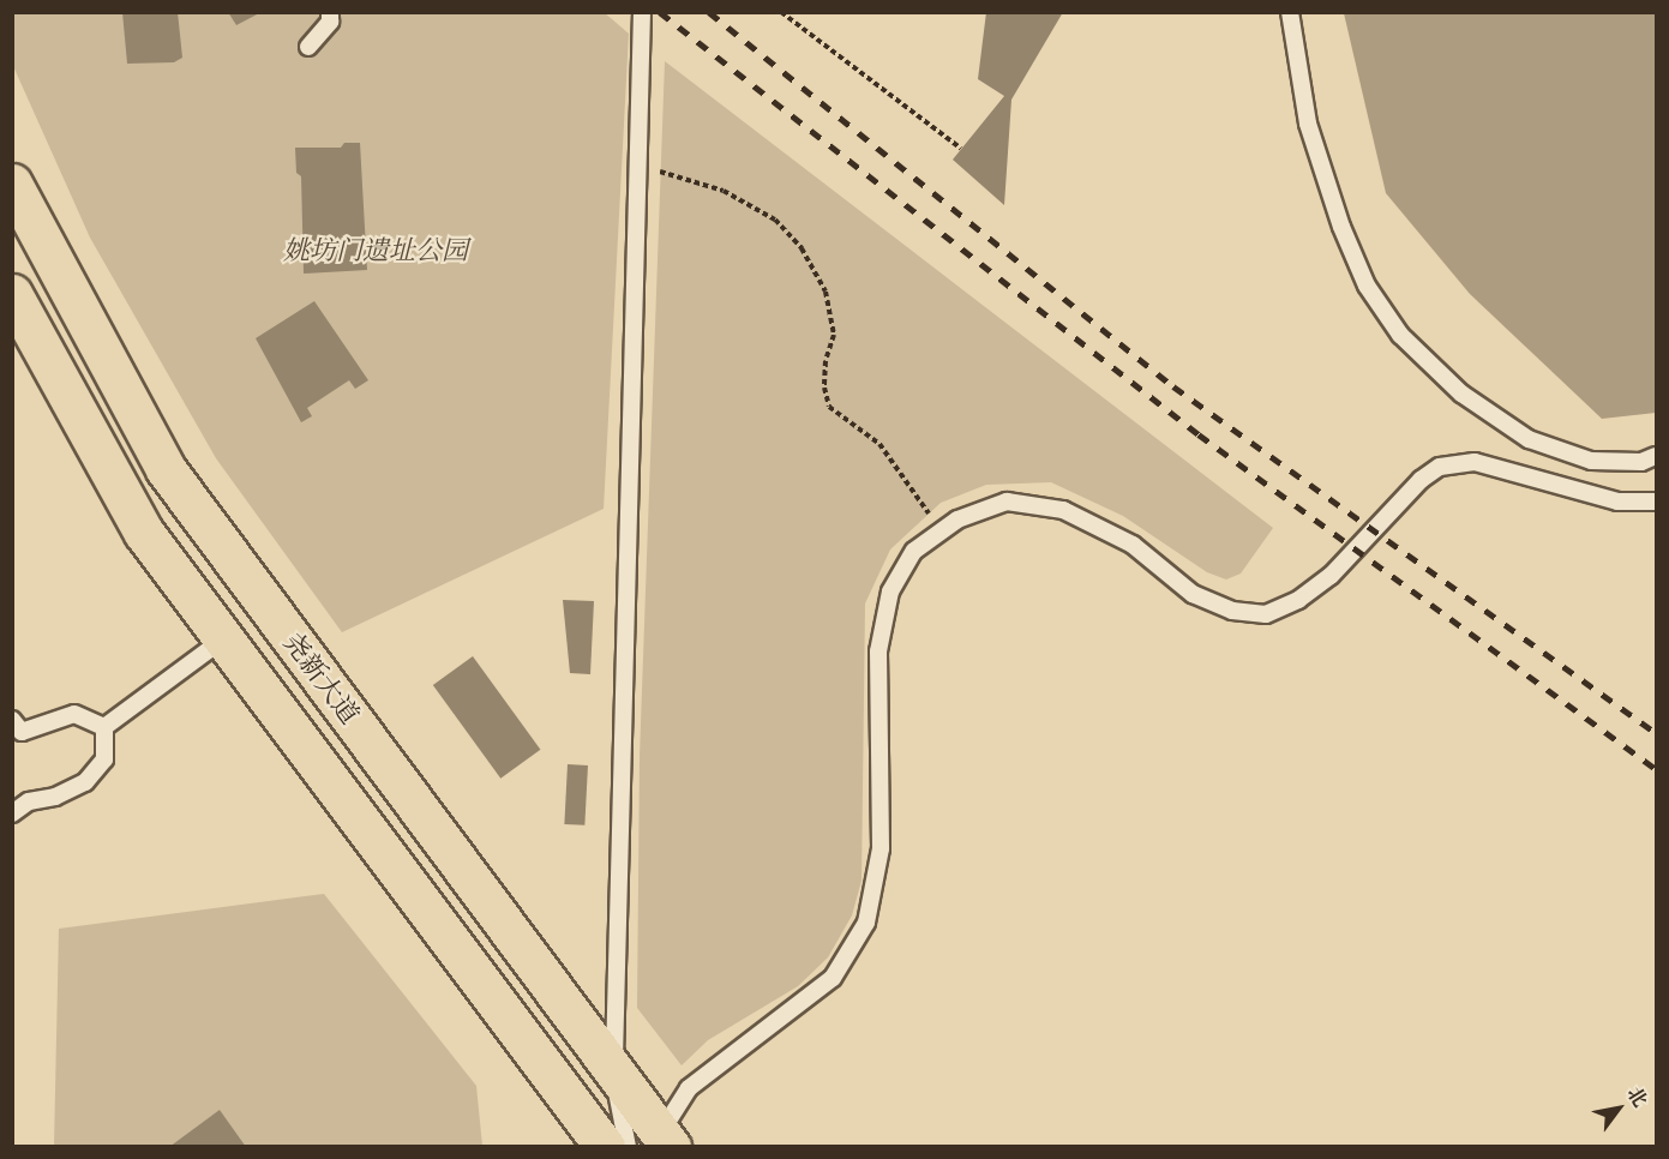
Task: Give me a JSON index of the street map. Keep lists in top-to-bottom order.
{
  "streets": {
    "main road": ["尧新大道"]
  },
  "parks": ["姚坊门遗址公园"],
  "north": "top right"
}
